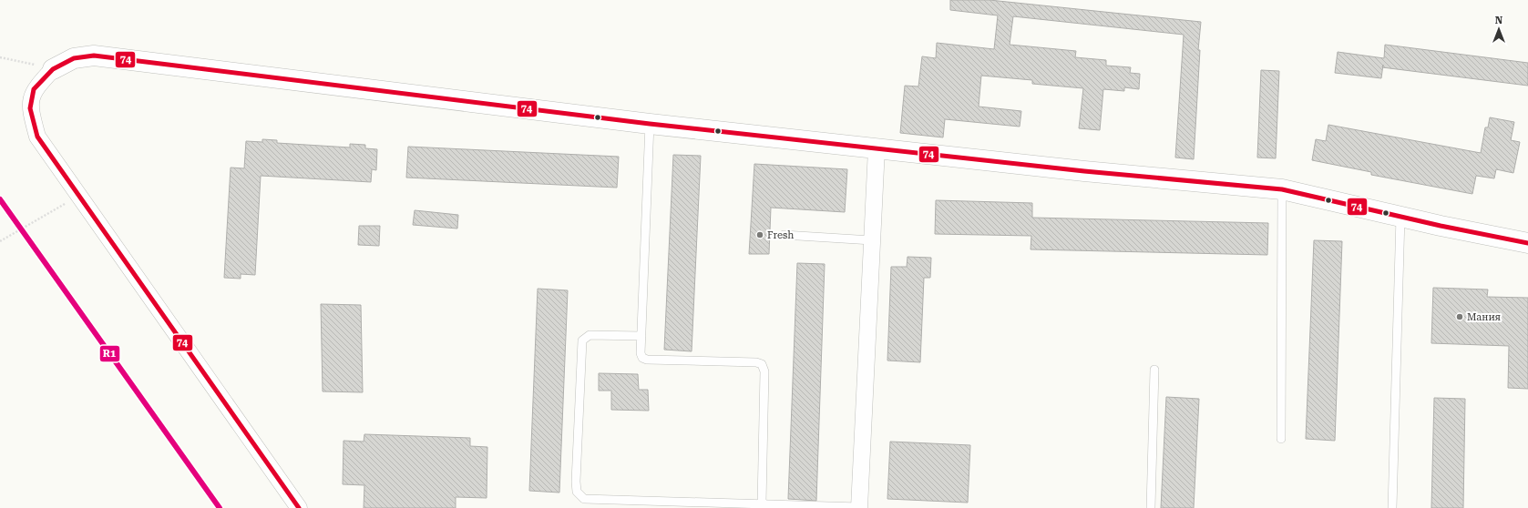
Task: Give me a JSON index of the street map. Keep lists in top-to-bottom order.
{
  "places": ["Fresh", "Мания"],
  "lines": ["transit line 74", "transit line R1"],
  "north": "top"
}
